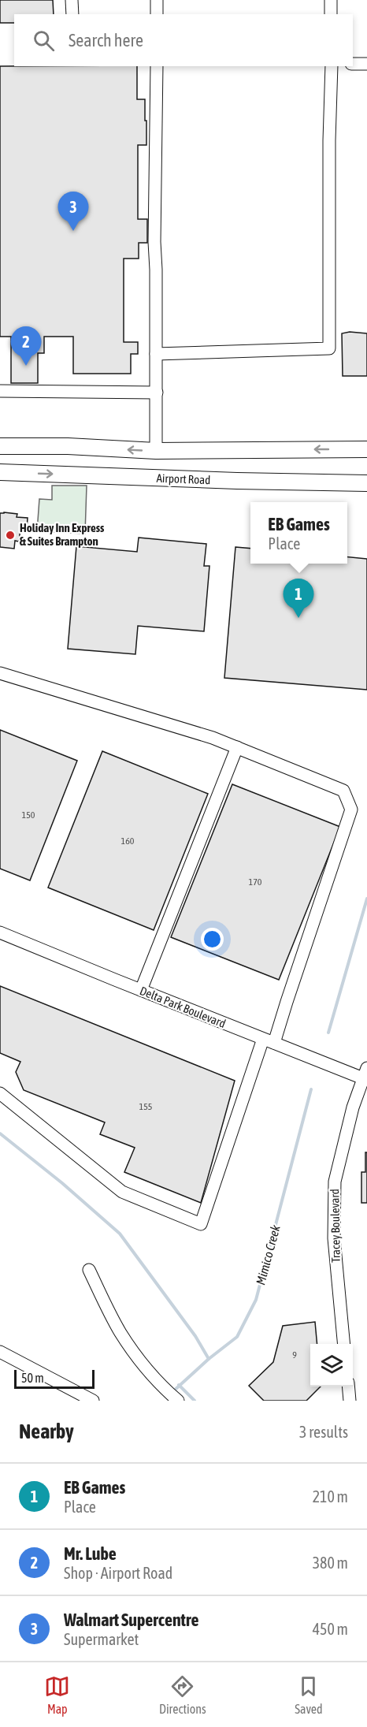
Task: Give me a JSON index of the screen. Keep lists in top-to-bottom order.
{
  "streets": {
    "main road": ["Airport Road"],
    "street": ["Delta Park Boulevard", "Tracey Boulevard"]
  },
  "crossings": [
    ["Delta Park Boulevard", "Tracey Boulevard"]
  ],
  "water": ["Mimico Creek"],
  "places": ["Holiday Inn Express & Suites Brampton"],
  "house_numbers": [
    "150",
    "160",
    "170",
    "155",
    "9"
  ],
  "scale_bar": "50 m",
  "page": {
    "search": "Search here",
    "pins": ["3", "2", "1"],
    "popup": ["EB Games", "Place"],
    "scale": "50 m",
    "heading": ["Nearby", "3 results"],
    "list": [
      {
        "mark": "1",
        "name": "EB Games",
        "note": "Place",
        "value": "210 m"
      },
      {
        "mark": "2",
        "name": "Mr. Lube",
        "note": "Shop · Airport Road",
        "value": "380 m"
      },
      {
        "mark": "3",
        "name": "Walmart Supercentre",
        "note": "Supermarket",
        "value": "450 m"
      }
    ],
    "nav": ["Map", "Directions", "Saved"]
  }
}
